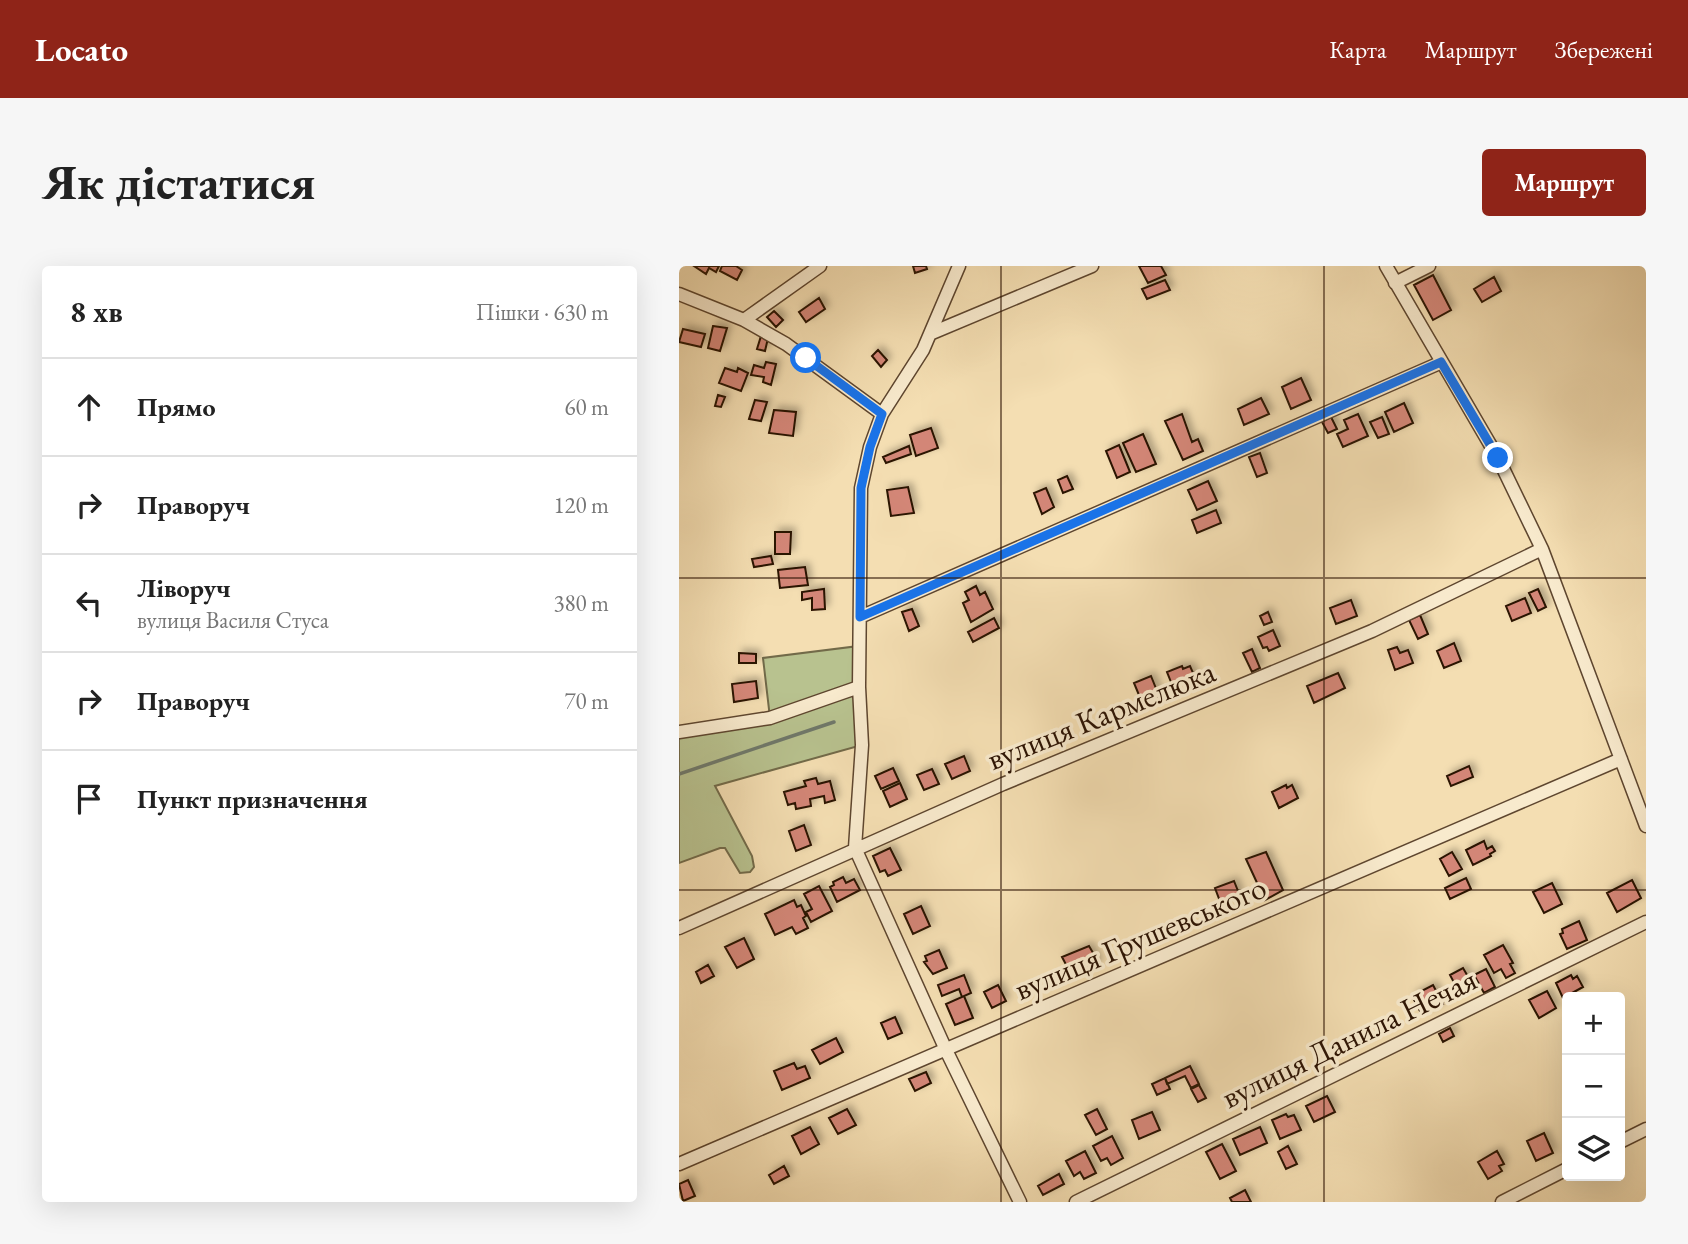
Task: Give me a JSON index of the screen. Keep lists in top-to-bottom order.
{
  "streets": {
    "street": ["вулиця Кармелюка", "вулиця Грушевського", "вулиця Данила Нечая"]
  },
  "page": {
    "header": "Locato",
    "nav": ["Карта", "Маршрут", "Збережені"],
    "buttons": "Маршрут",
    "title": "Як дістатися",
    "heading": ["8 хв", "Пішки · 630 m"],
    "list": [
      ["Прямо", "60 m"],
      ["Праворуч", "120 m"],
      ["Ліворуч", "вулиця Василя Стуса", "380 m"],
      ["Праворуч", "70 m"],
      "Пункт призначення"
    ],
    "map_buttons": ["+", "−"]
  }
}
